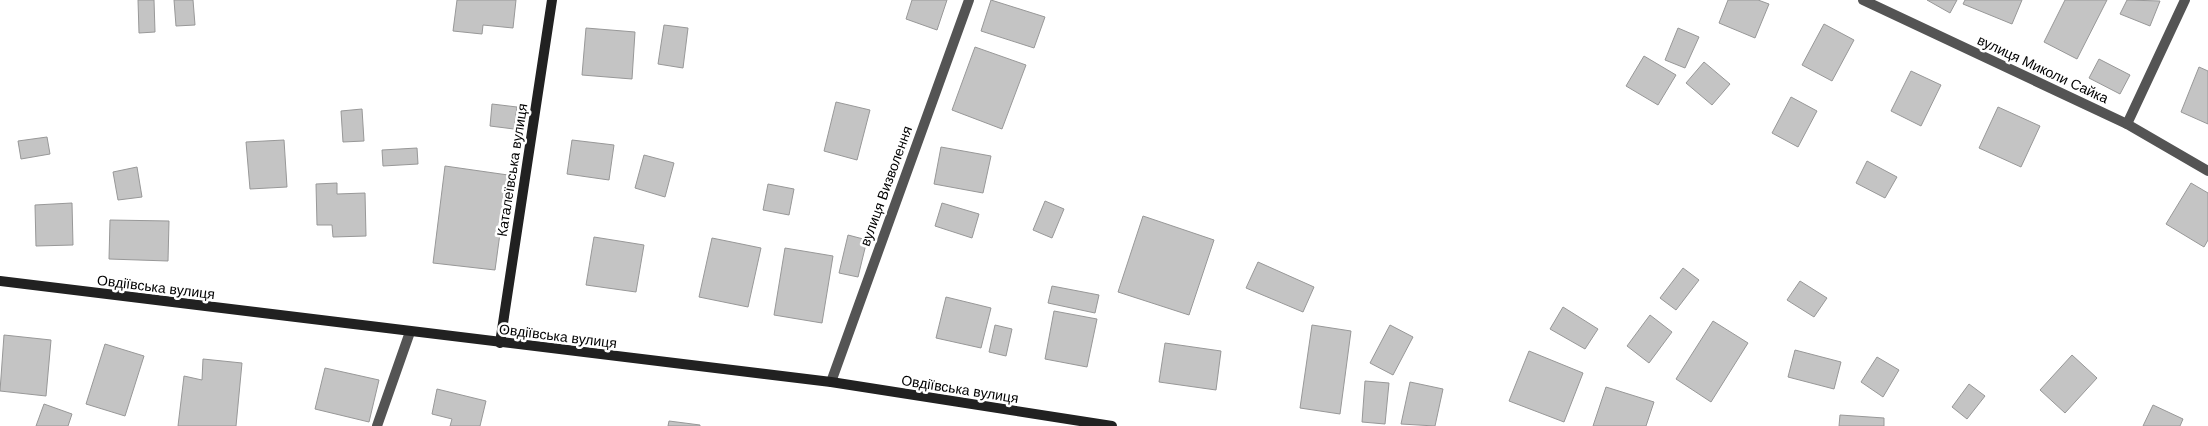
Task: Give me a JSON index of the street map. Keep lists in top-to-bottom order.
{
  "streets": {
    "main road": ["Каталеївська вулиця", "Овдіївська вулиця"],
    "street": ["вулиця Миколи Сайка", "вулиця Визволення"]
  },
  "crossings": [
    ["Каталеївська вулиця", "Овдіївська вулиця"],
    ["вулиця Визволення", "Овдіївська вулиця"]
  ]
}
